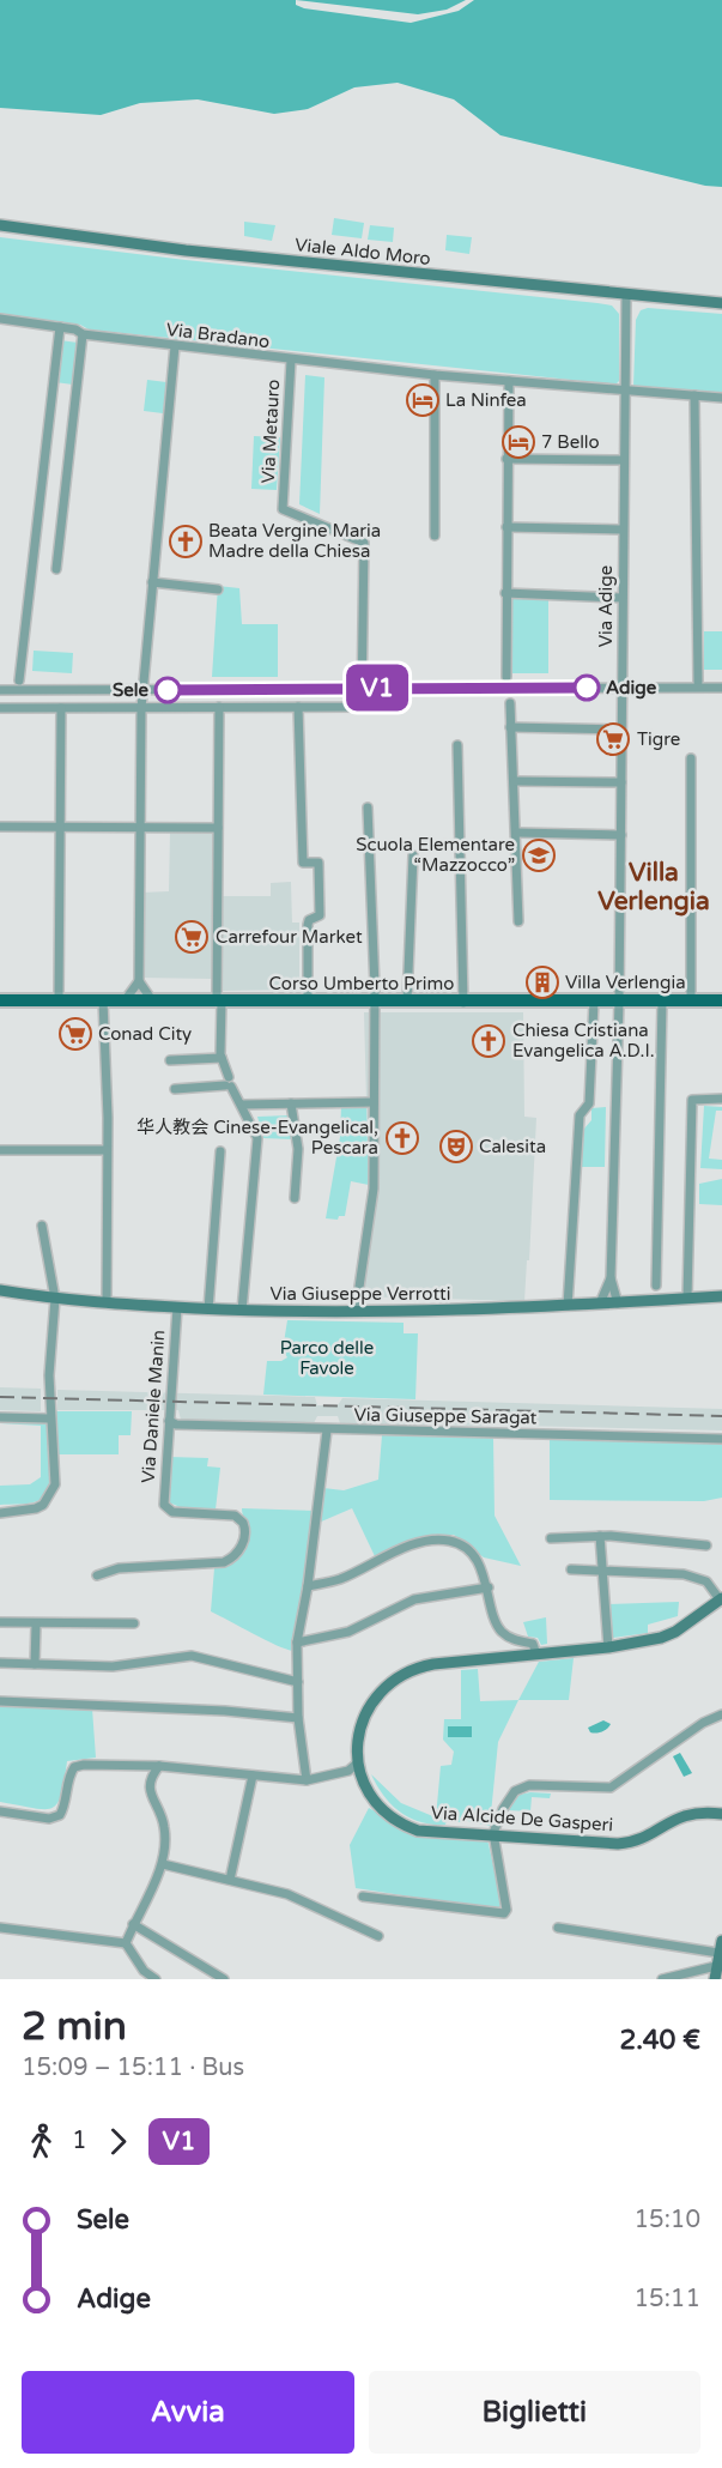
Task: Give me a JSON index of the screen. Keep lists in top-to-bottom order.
{
  "streets": {
    "main road": ["Corso Umberto Primo"],
    "street": [
      "Viale Aldo Moro",
      "Via Bradano",
      "Via Metauro",
      "Via Adige",
      "Via Giuseppe Verrotti",
      "Via Daniele Manin",
      "Via Giuseppe Saragat",
      "Via Alcide De Gasperi"
    ]
  },
  "crossings": [
    ["Viale Aldo Moro", "Via Adige"],
    ["Via Bradano", "Via Metauro"],
    ["Via Bradano", "Via Adige"],
    ["Via Adige", "Corso Umberto Primo"],
    ["Via Giuseppe Verrotti", "Via Daniele Manin"],
    ["Via Daniele Manin", "Via Giuseppe Saragat"]
  ],
  "districts": ["Villa Verlengia"],
  "parks": ["Parco delle Favole"],
  "places": {
    "hotel": ["La Ninfea", "7 Bello"],
    "church": ["Beata Vergine Maria Madre della Chiesa", "Chiesa Cristiana Evangelica A.D.I.", "华人教会 Cinese-Evangelical, Pescara"],
    "other": ["Adige", "Sele"],
    "supermarket": ["Tigre", "Carrefour Market", "Conad City"],
    "school or university": ["Scuola Elementare “Mazzocco”"],
    "building": ["Villa Verlengia"],
    "theatre": ["Calesita"]
  },
  "lines": ["bus line V1"],
  "page": {
    "on_map": "V1",
    "heading": ["2 min", "15:09 – 15:11 · Bus", "2.40 €"],
    "legs": ["1", "V1"],
    "list": [
      {
        "name": "Sele",
        "value": "15:10"
      },
      {
        "name": "Adige",
        "value": "15:11"
      }
    ],
    "buttons": ["Avvia", "Biglietti"]
  }
}
